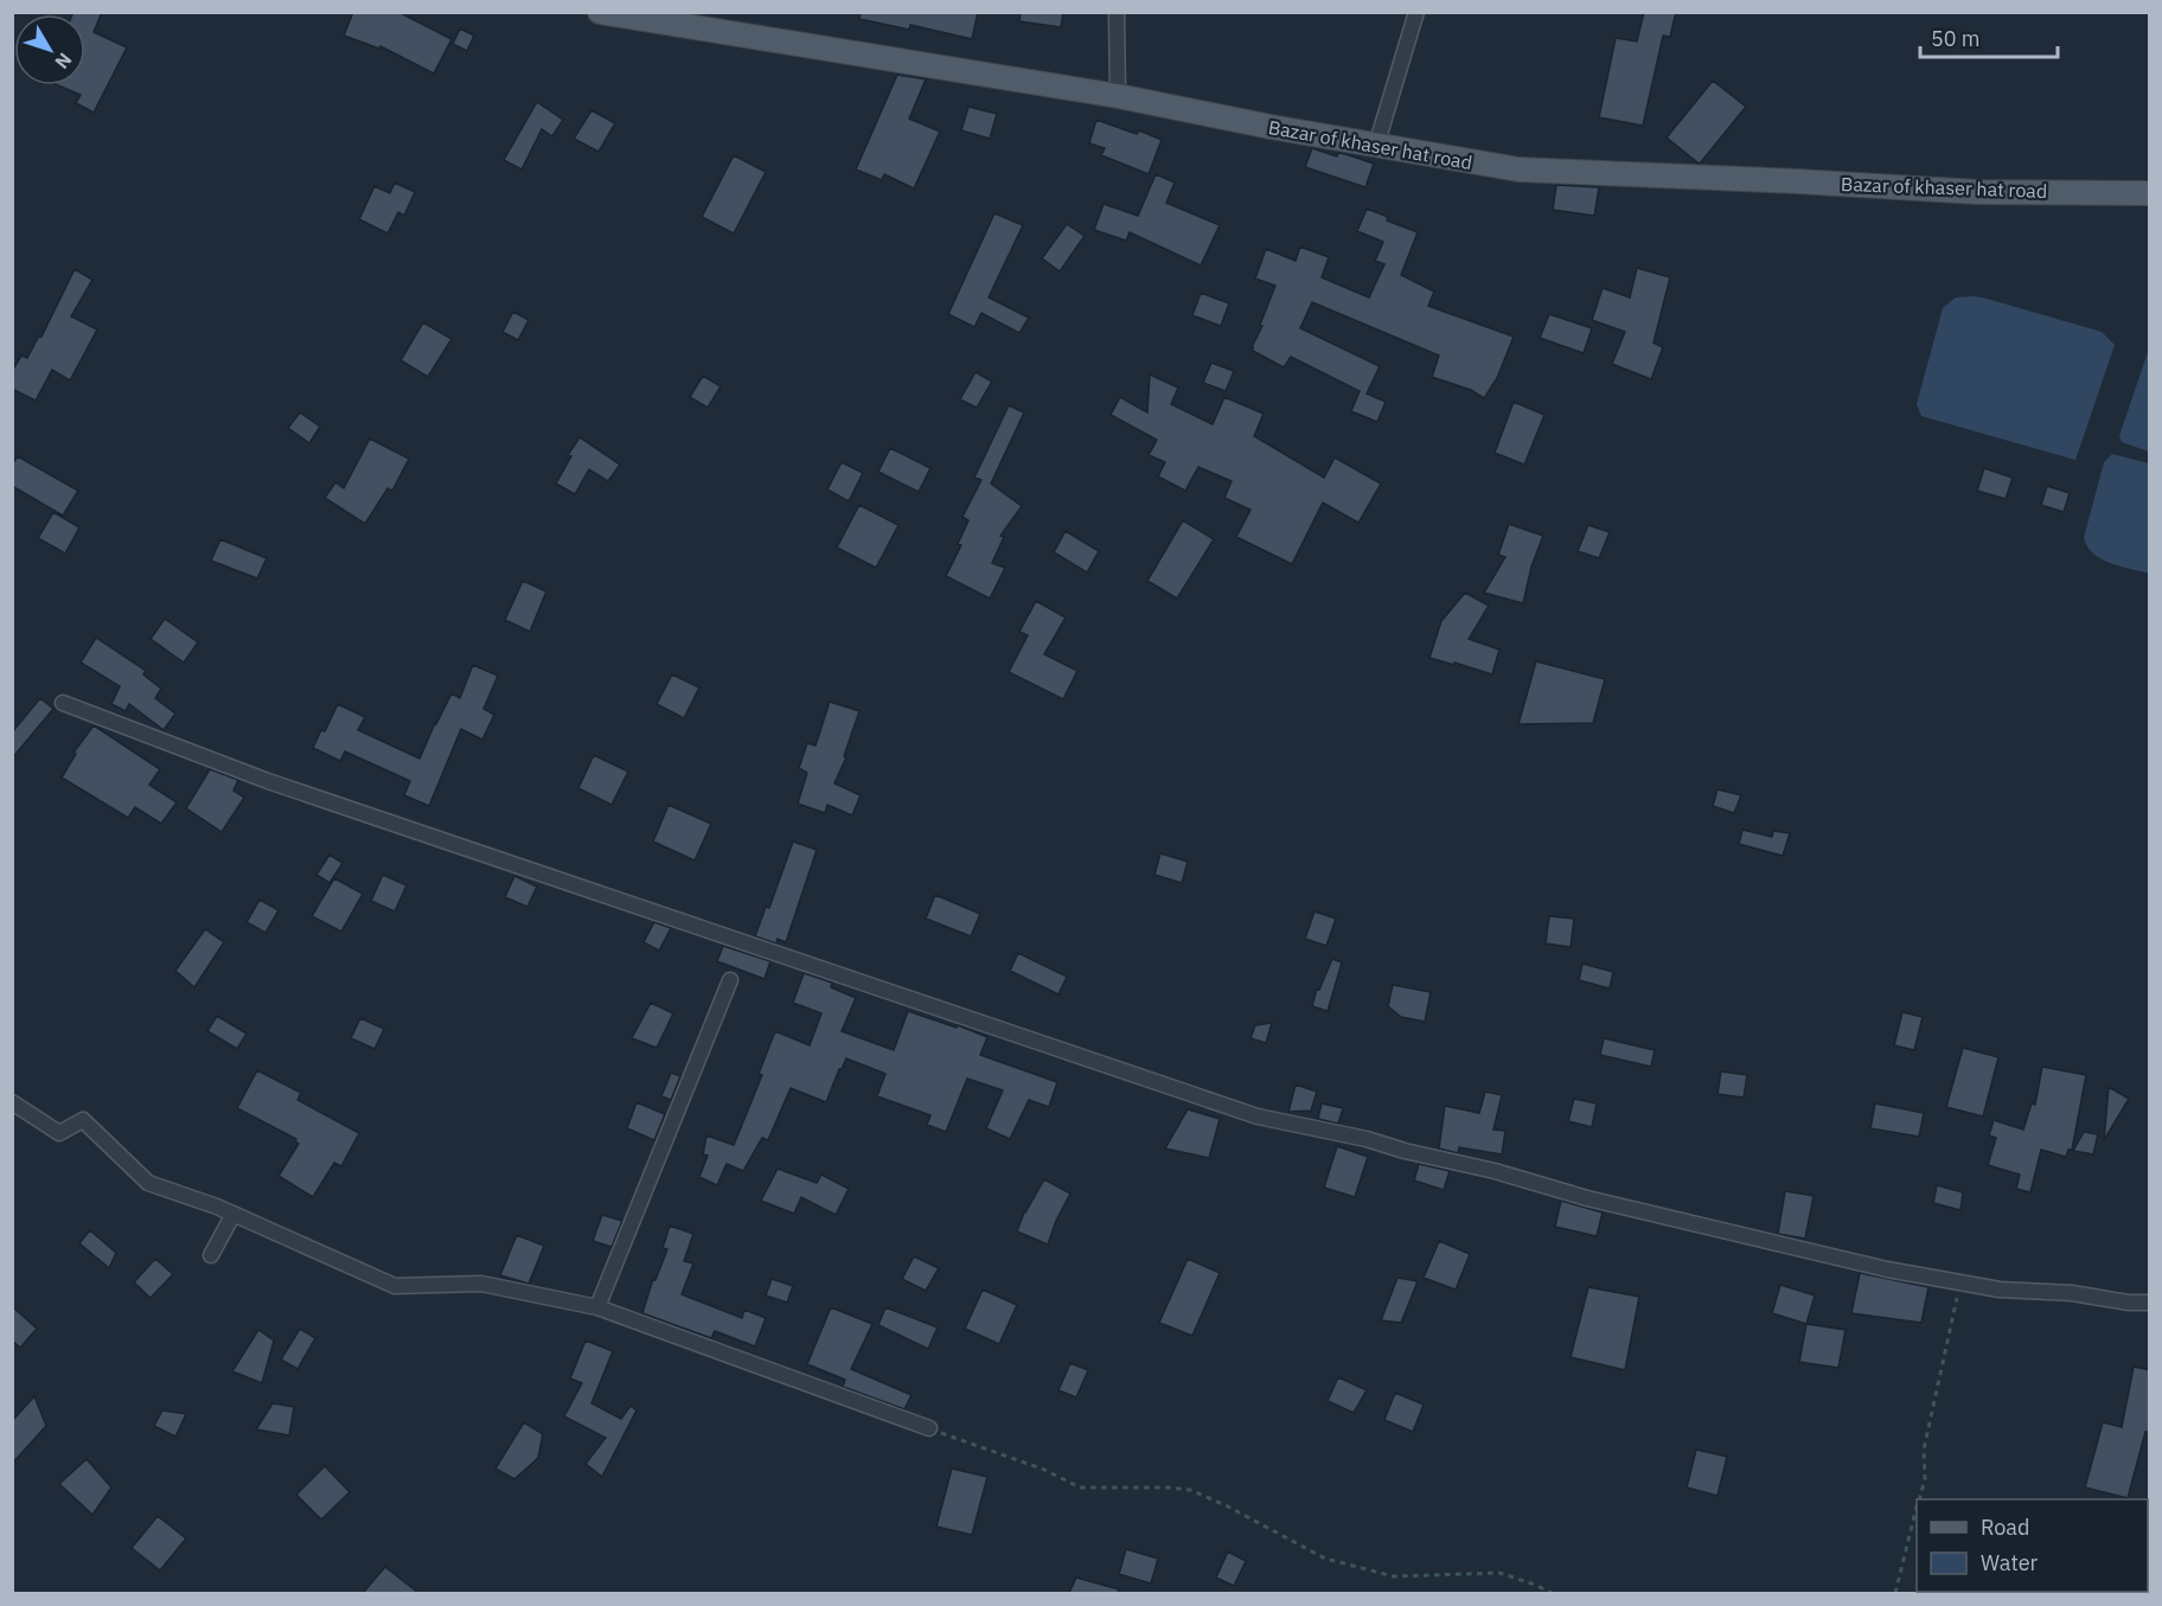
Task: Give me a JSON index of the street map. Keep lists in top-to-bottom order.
{
  "streets": {
    "main road": ["Bazar of khaser hat road"]
  },
  "legend": ["Road", "Water"],
  "scale_bar": "50 m",
  "north": "bottom right"
}
